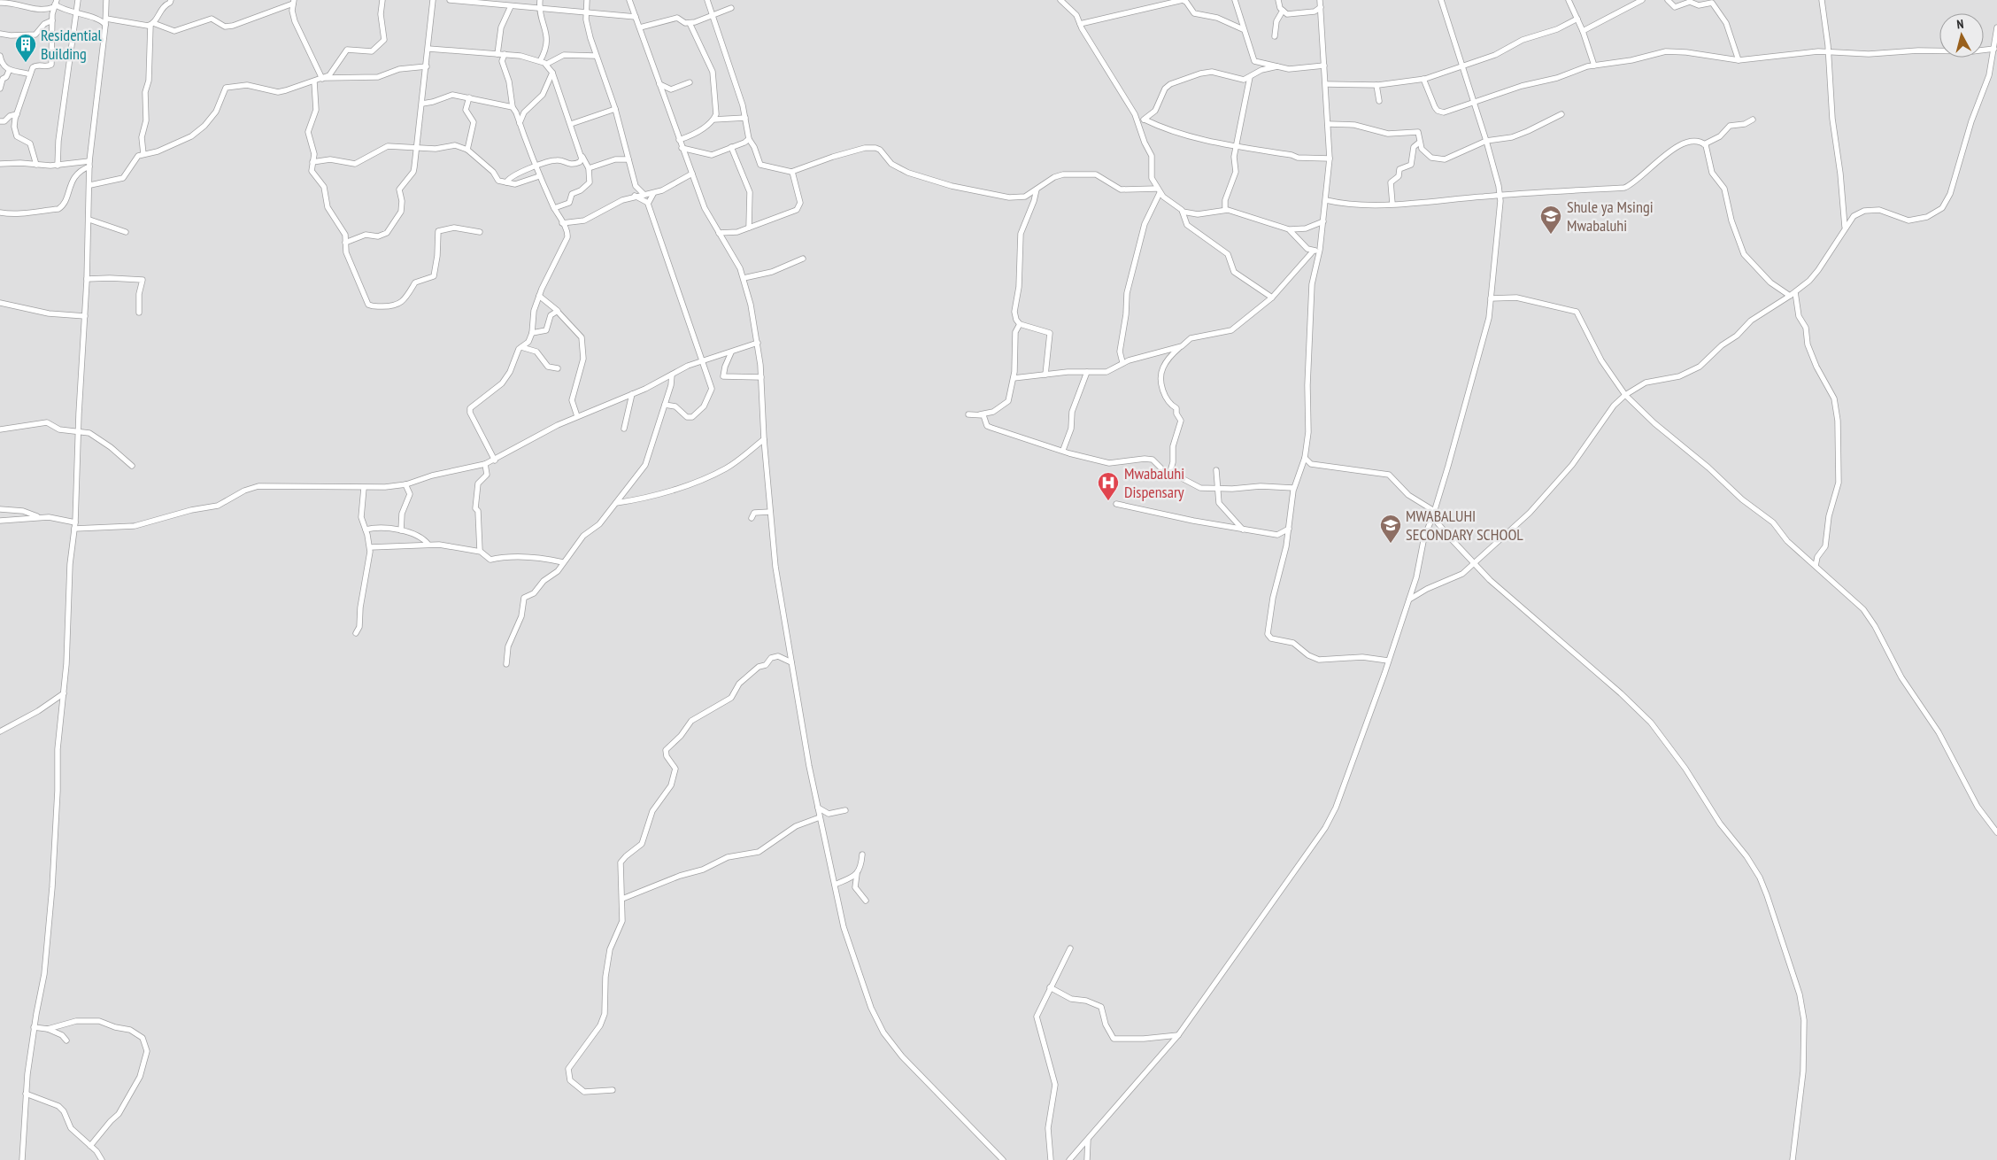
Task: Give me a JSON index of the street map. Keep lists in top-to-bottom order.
{
  "places": {
    "building": ["Residential Building"],
    "school or university": ["Shule ya Msingi Mwabaluhi", "MWABALUHI SECONDARY SCHOOL"],
    "hospital": ["Mwabaluhi Dispensary"]
  },
  "north": "top"
}
